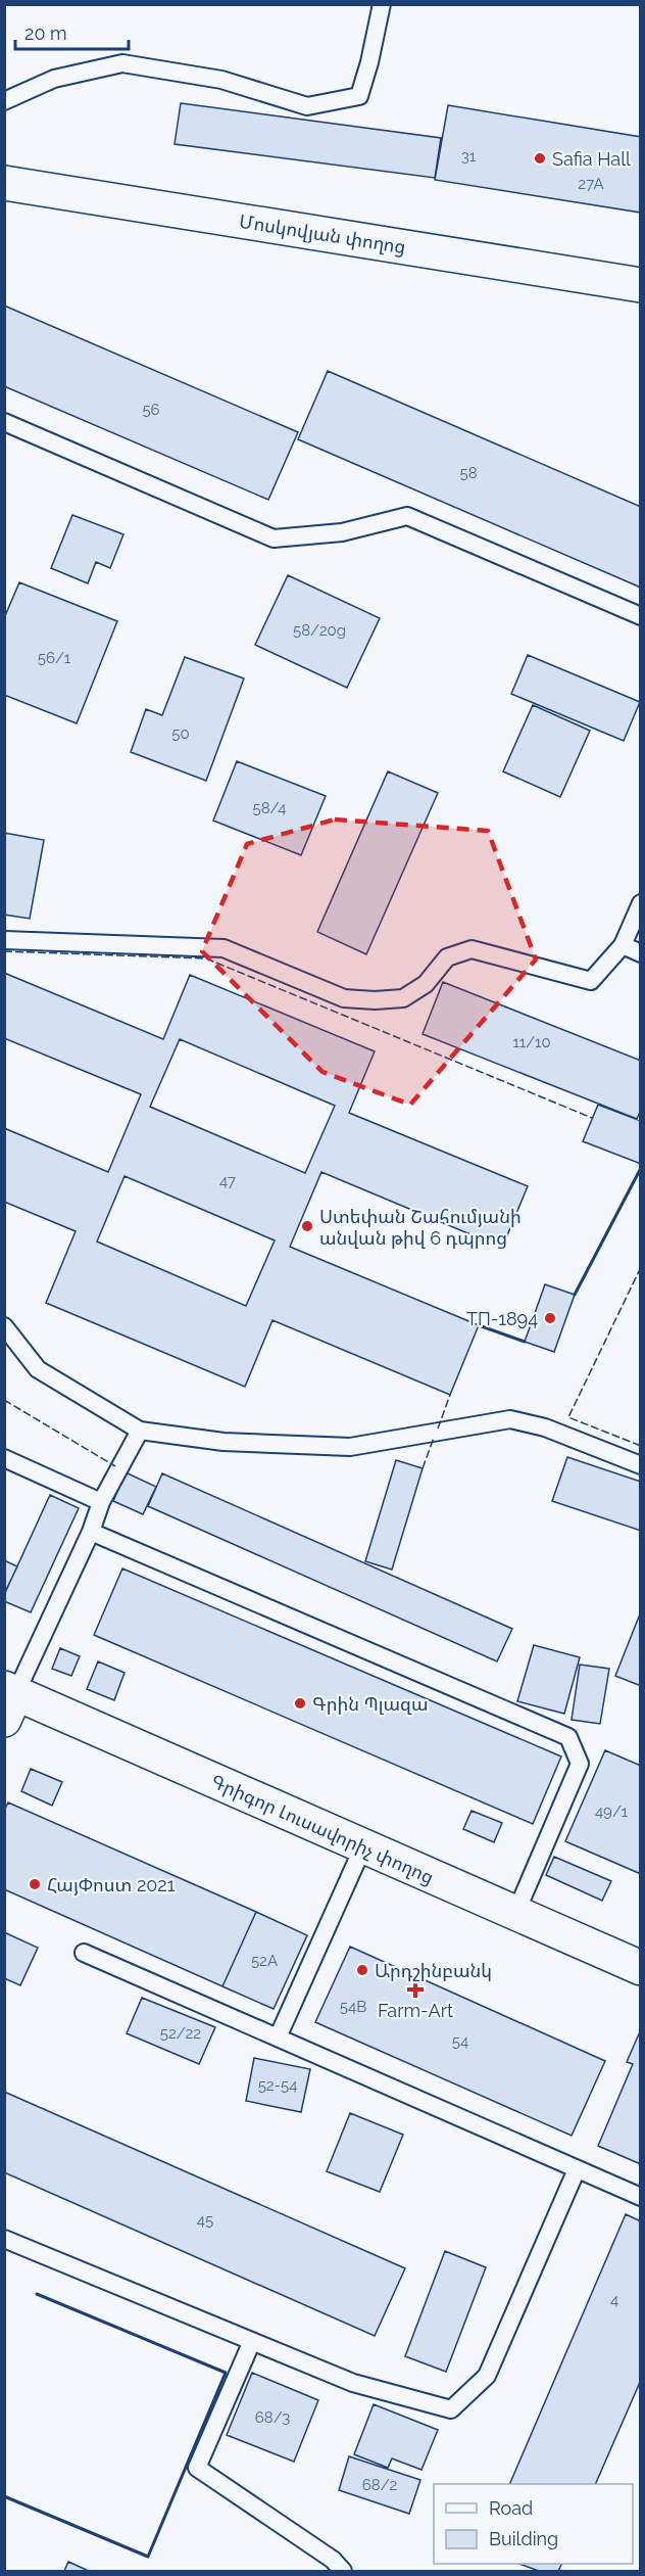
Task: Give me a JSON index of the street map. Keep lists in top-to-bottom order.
{
  "streets": {
    "street": ["Մոսկովյան փողոց", "Գրիգոր Լուսավորիչ փողոց"]
  },
  "places": {
    "other": [
      "Safia Hall",
      "Ստեփան Շահումյանի անվան թիվ 6 դպրոց",
      "ТП-1894",
      "Գրին Պլազա",
      "ՀայՓոստ 2021",
      "Արդշինբանկ"
    ],
    "health": ["Farm-Art"]
  },
  "house_numbers": [
    "31",
    "27A",
    "56",
    "58",
    "58/20g",
    "56/1",
    "50",
    "58/4",
    "11/10",
    "47",
    "49/1",
    "52A",
    "54B",
    "52/22",
    "54",
    "52-54",
    "45",
    "4",
    "68/3",
    "68/2"
  ],
  "legend": ["Road", "Building"],
  "scale_bar": "20 m"
}
